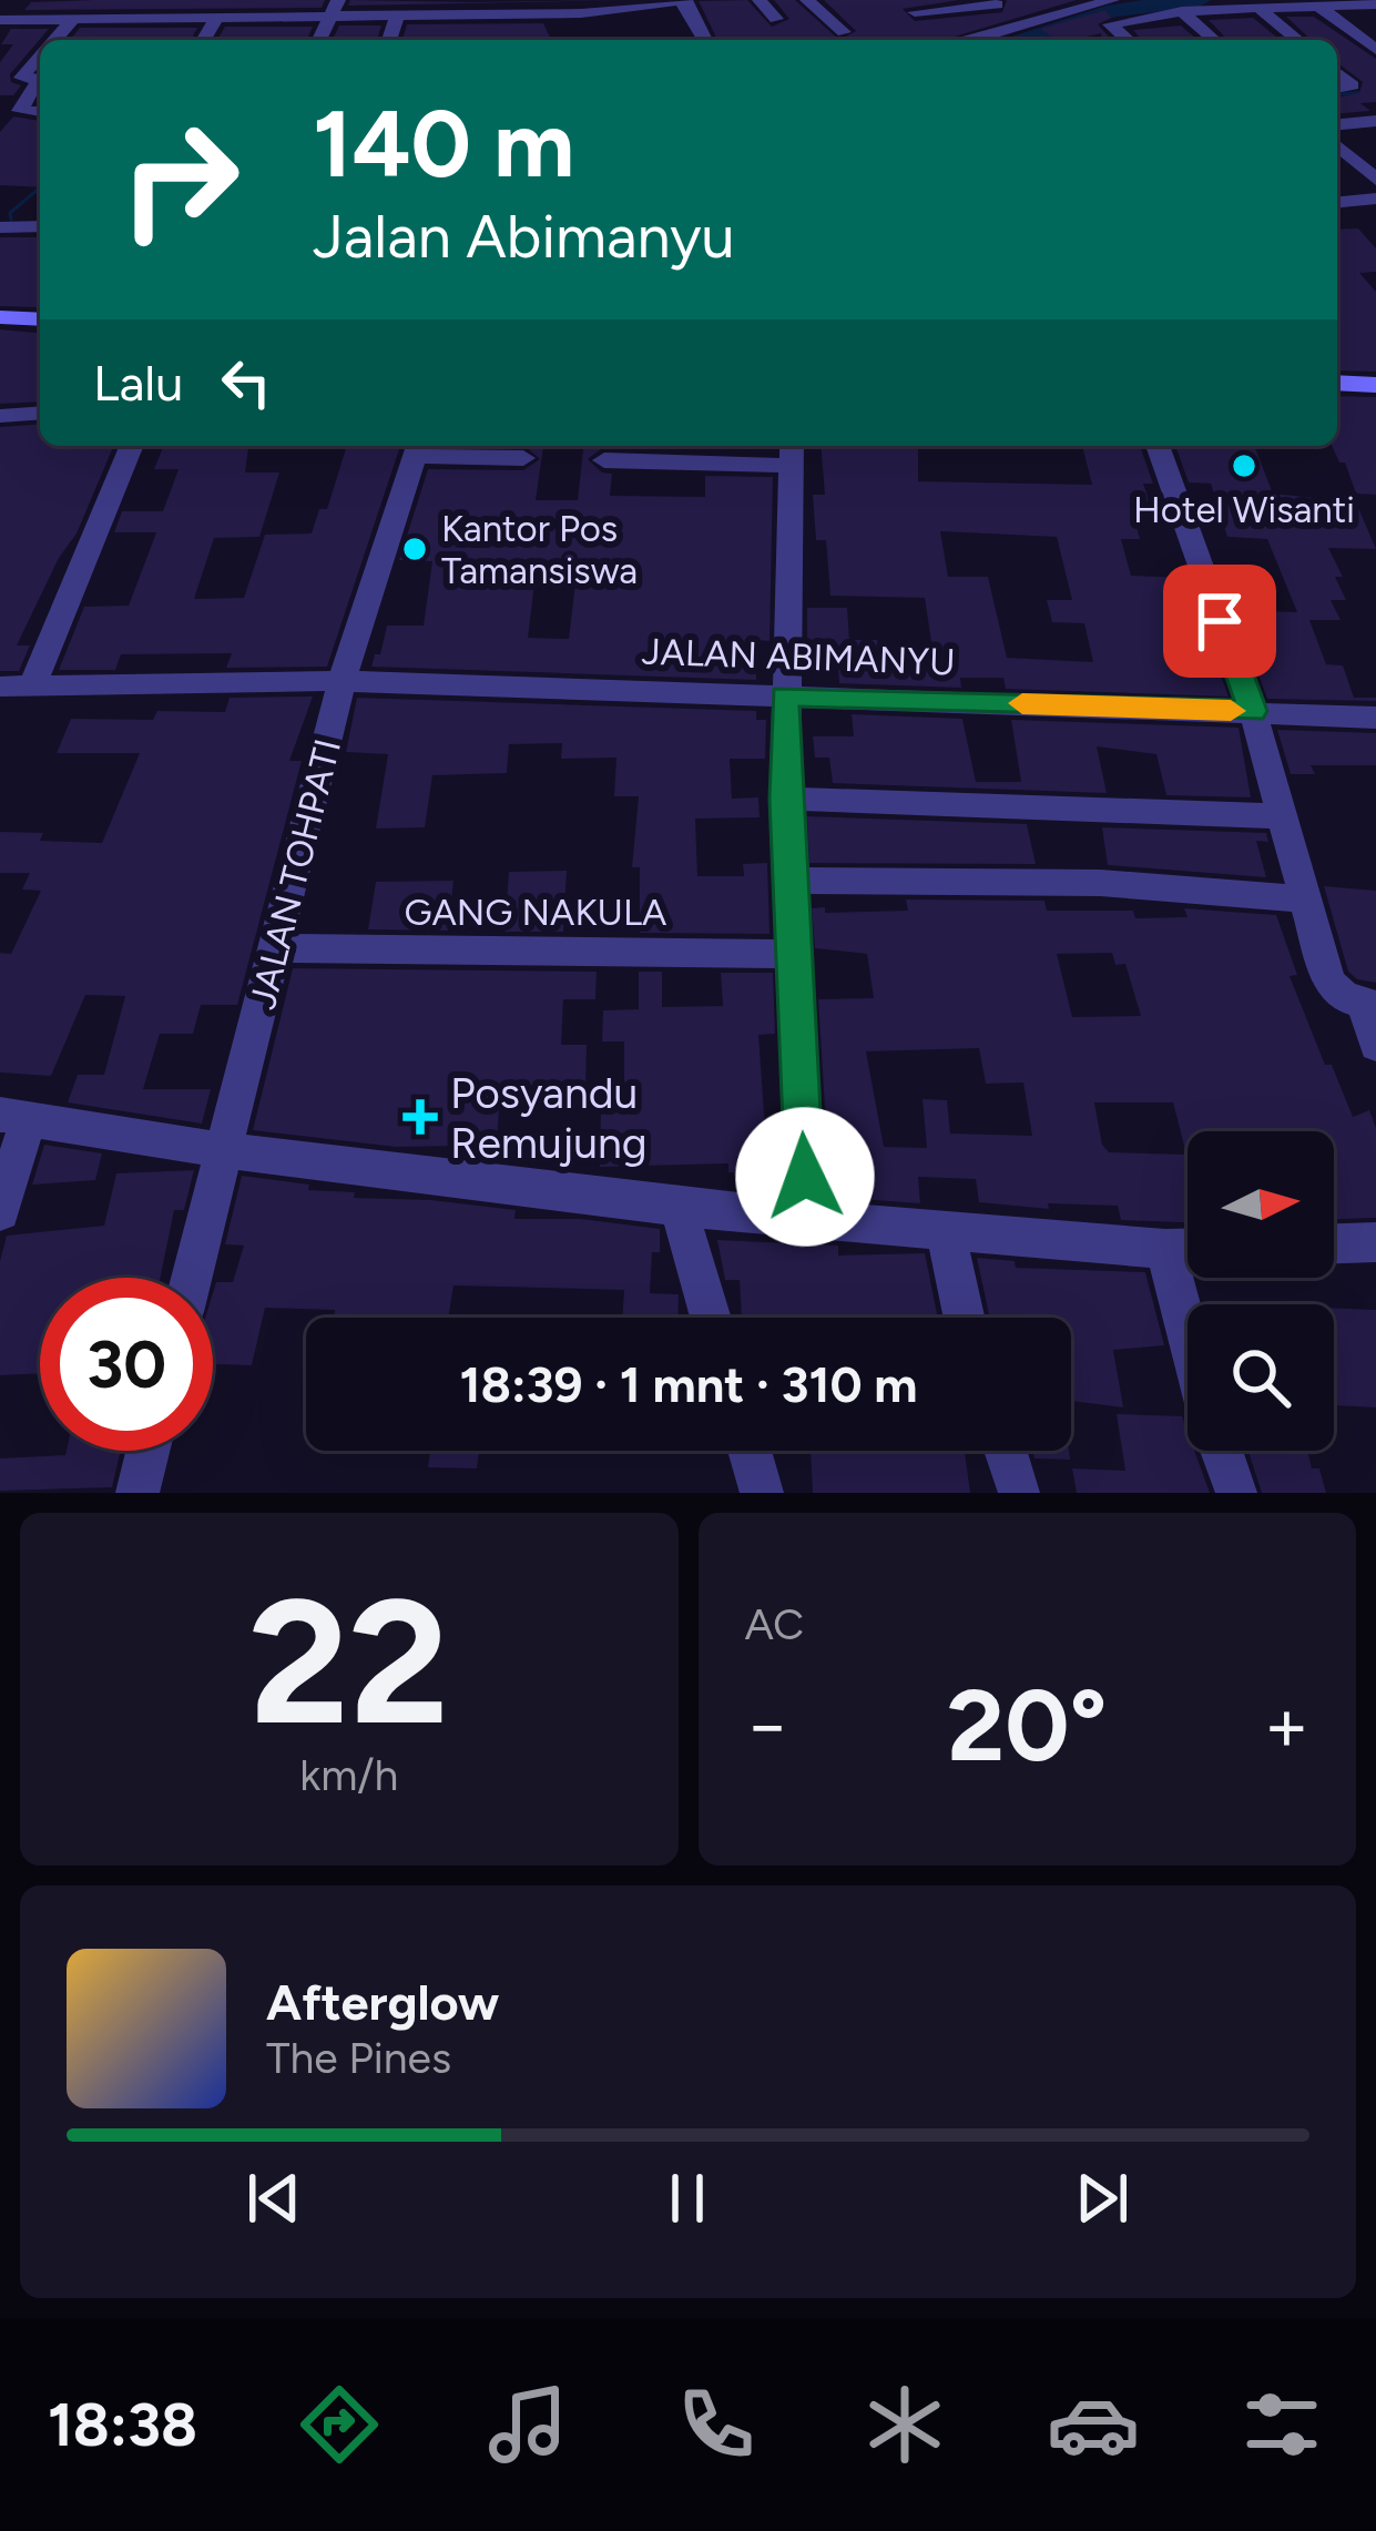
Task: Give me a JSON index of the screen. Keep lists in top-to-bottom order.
{
  "streets": {
    "street": ["JALAN ABIMANYU", "JALAN TOHPATI", "GANG NAKULA"]
  },
  "crossings": [
    ["JALAN ABIMANYU", "JALAN TOHPATI"],
    ["JALAN TOHPATI", "GANG NAKULA"]
  ],
  "places": {
    "other": ["Hotel Wisanti", "Kantor Pos Tamansiswa"],
    "health": ["Posyandu Remujung"]
  },
  "north": "right",
  "page": {
    "turn": ["140 m", "Jalan Abimanyu"],
    "then": "Lalu",
    "limit": "30",
    "trip": "18:39 · 1 mnt · 310 m",
    "tile": [
      ["22", "km/h"],
      "AC"
    ],
    "heat": ["−", "20°", "+"],
    "song": ["Afterglow", "The Pines"],
    "tabs": "18:38"
  }
}
